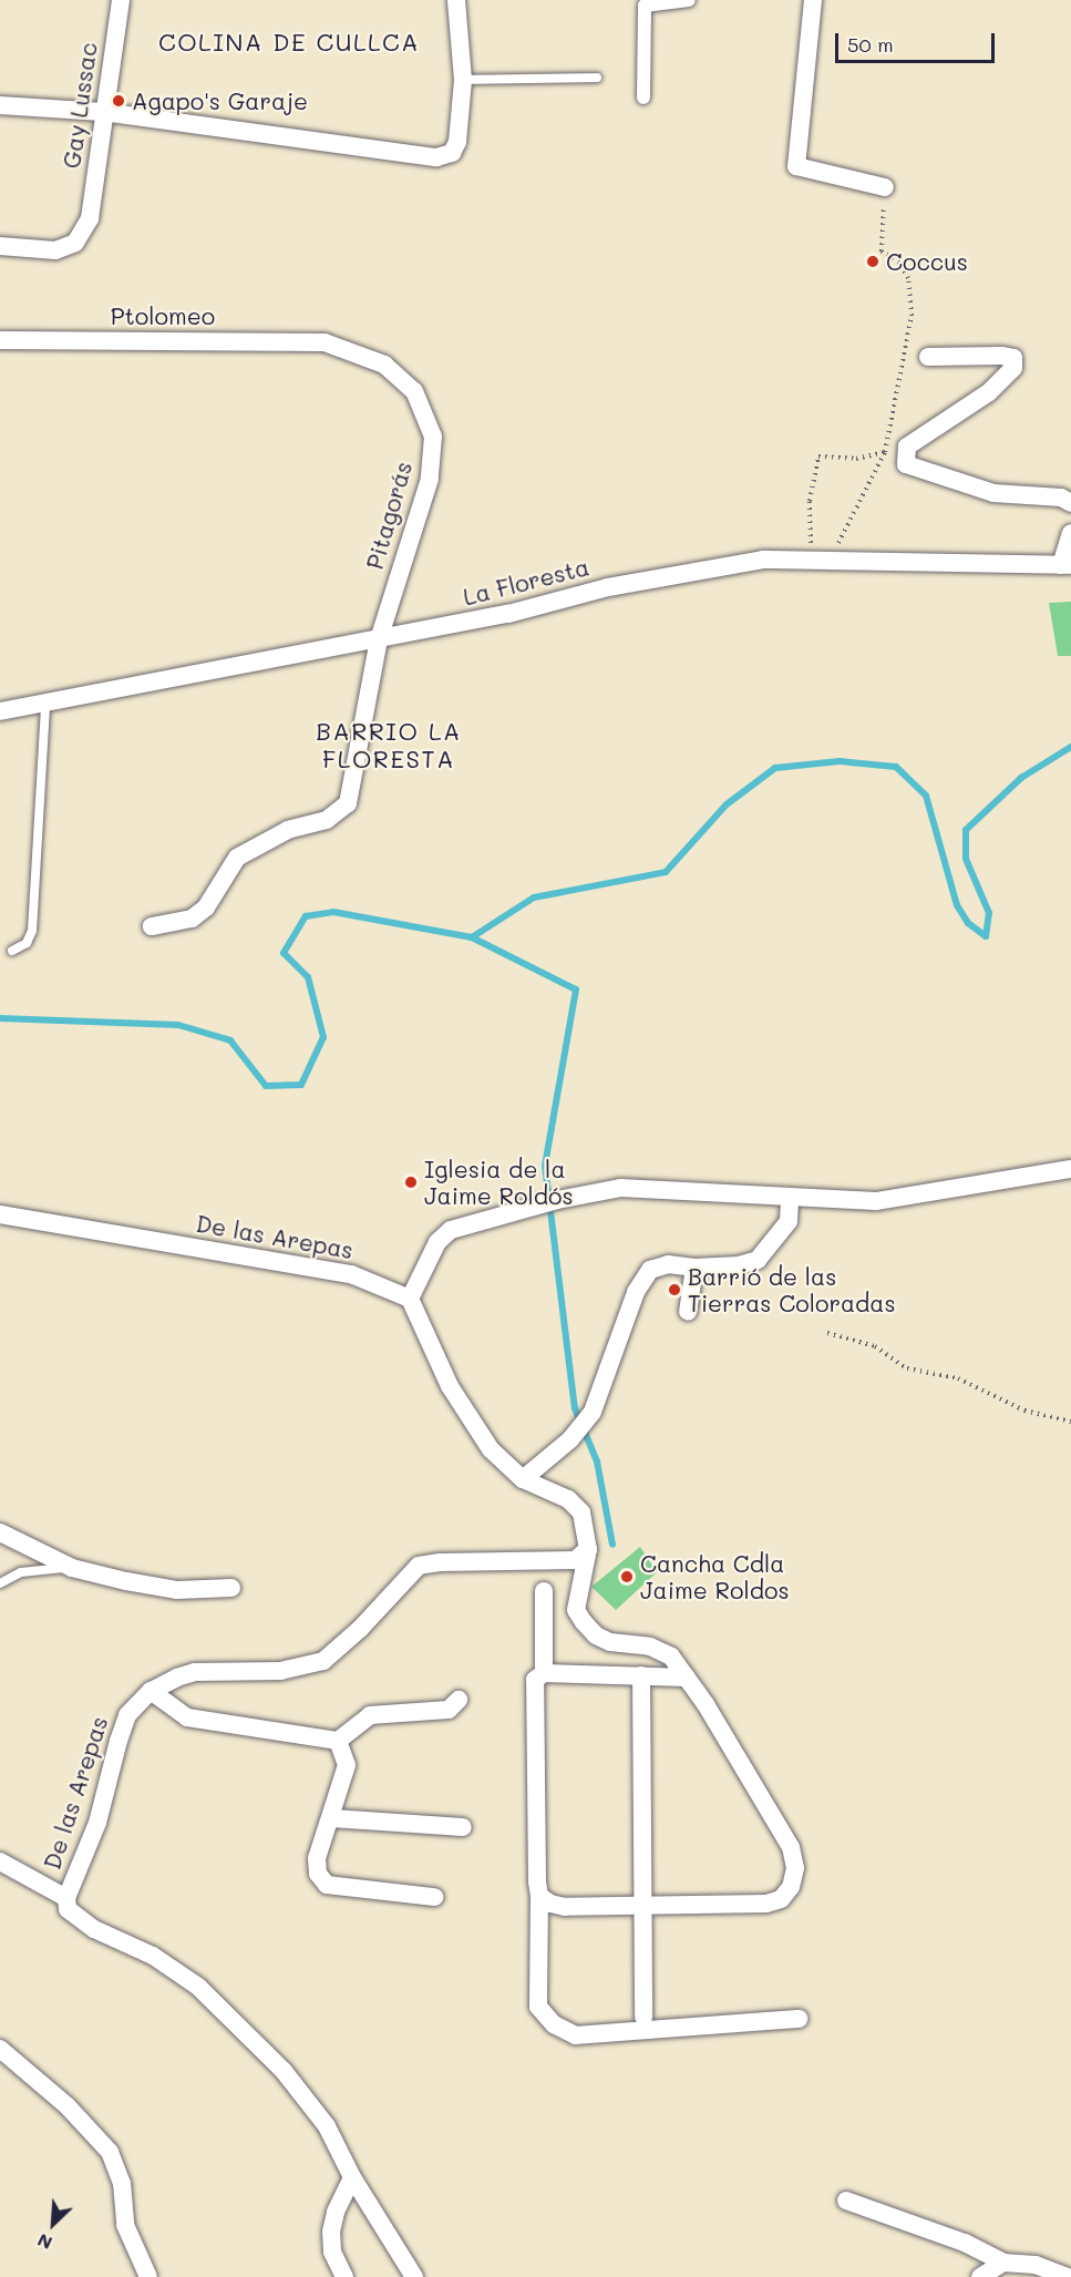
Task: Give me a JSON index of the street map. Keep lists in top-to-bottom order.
{
  "streets": {
    "street": [
      "Gay Lussac",
      "Ptolomeo",
      "Pitagorás",
      "La Floresta",
      "De las Arepas"
    ]
  },
  "crossings": [
    ["Ptolomeo", "Pitagorás"],
    ["Pitagorás", "La Floresta"]
  ],
  "districts": ["COLINA DE CULLCA", "BARRIO LA FLORESTA"],
  "places": [
    "Agapo's Garaje",
    "Coccus",
    "Iglesia de la Jaime Roldós",
    "Barrió de las Tierras Coloradas",
    "Cancha Cdla Jaime Roldos"
  ],
  "scale_bar": "50 m",
  "north": "bottom left"
}
